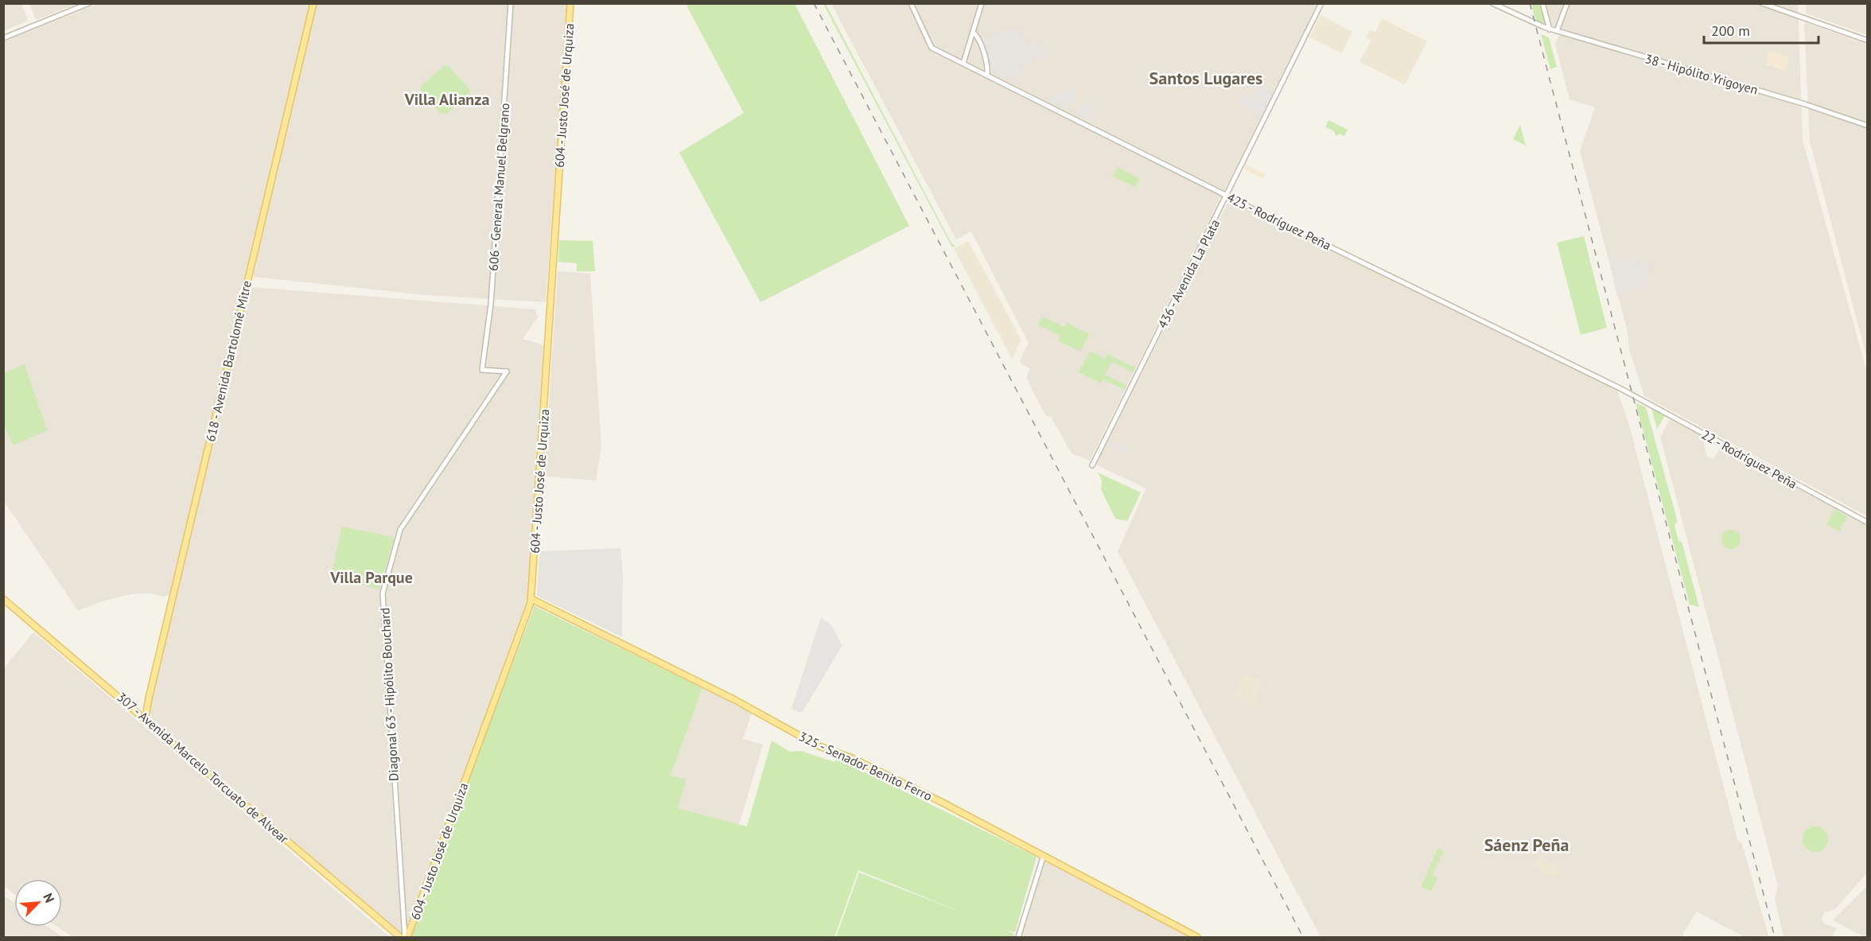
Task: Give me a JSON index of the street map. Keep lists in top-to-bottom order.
{
  "streets": {
    "main road": [
      "604 - Justo José de Urquiza",
      "618 - Avenida Bartolomé Mitre",
      "325 - Senador Benito Ferro",
      "307 - Avenida Marcelo Torcuato de Alvear"
    ],
    "street": [
      "38 - Hipólito Yrigoyen",
      "606 - General Manuel Belgrano",
      "425 - Rodríguez Peña",
      "436 - Avenida La Plata",
      "22 - Rodríguez Peña",
      "Diagonal 63 - Hipólito Bouchard"
    ]
  },
  "crossings": [
    ["604 - Justo José de Urquiza", "Diagonal 63 - Hipólito Bouchard"],
    ["604 - Justo José de Urquiza", "325 - Senador Benito Ferro"],
    ["606 - General Manuel Belgrano", "Diagonal 63 - Hipólito Bouchard"],
    ["425 - Rodríguez Peña", "436 - Avenida La Plata"],
    ["425 - Rodríguez Peña", "22 - Rodríguez Peña"],
    ["618 - Avenida Bartolomé Mitre", "307 - Avenida Marcelo Torcuato de Alvear"]
  ],
  "districts": [
    "Santos Lugares",
    "Villa Alianza",
    "Villa Parque",
    "Sáenz Peña"
  ],
  "scale_bar": "200 m",
  "north": "top right"
}
